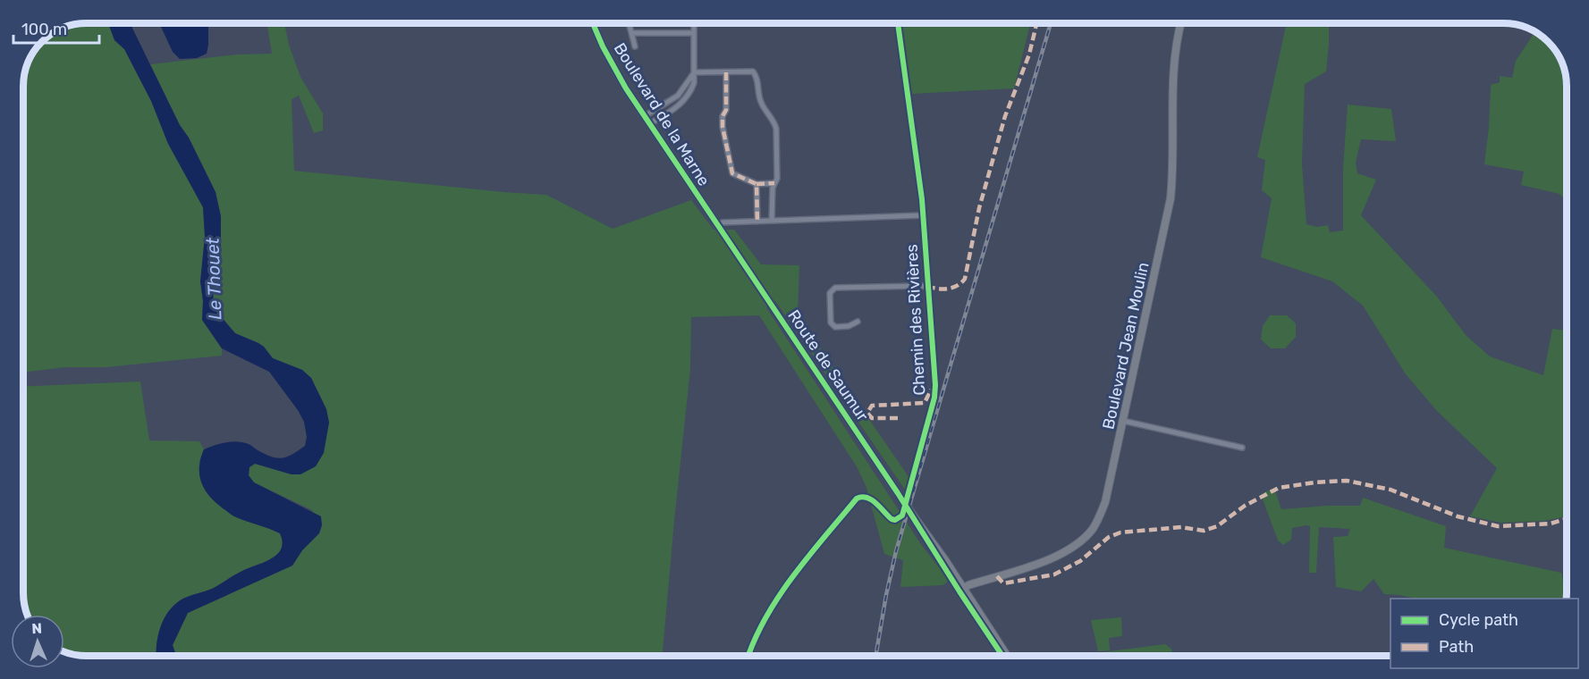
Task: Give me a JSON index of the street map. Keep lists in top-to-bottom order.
{
  "streets": {
    "main road": ["Boulevard de la Marne", "Boulevard Jean Moulin", "Route de Saumur"],
    "street": ["Chemin des Rivières"]
  },
  "crossings": [
    ["Boulevard de la Marne", "Route de Saumur"],
    ["Boulevard Jean Moulin", "Route de Saumur"]
  ],
  "water": ["Le Thouet"],
  "legend": ["Cycle path", "Path"],
  "scale_bar": "100 m",
  "north": "top"
}
